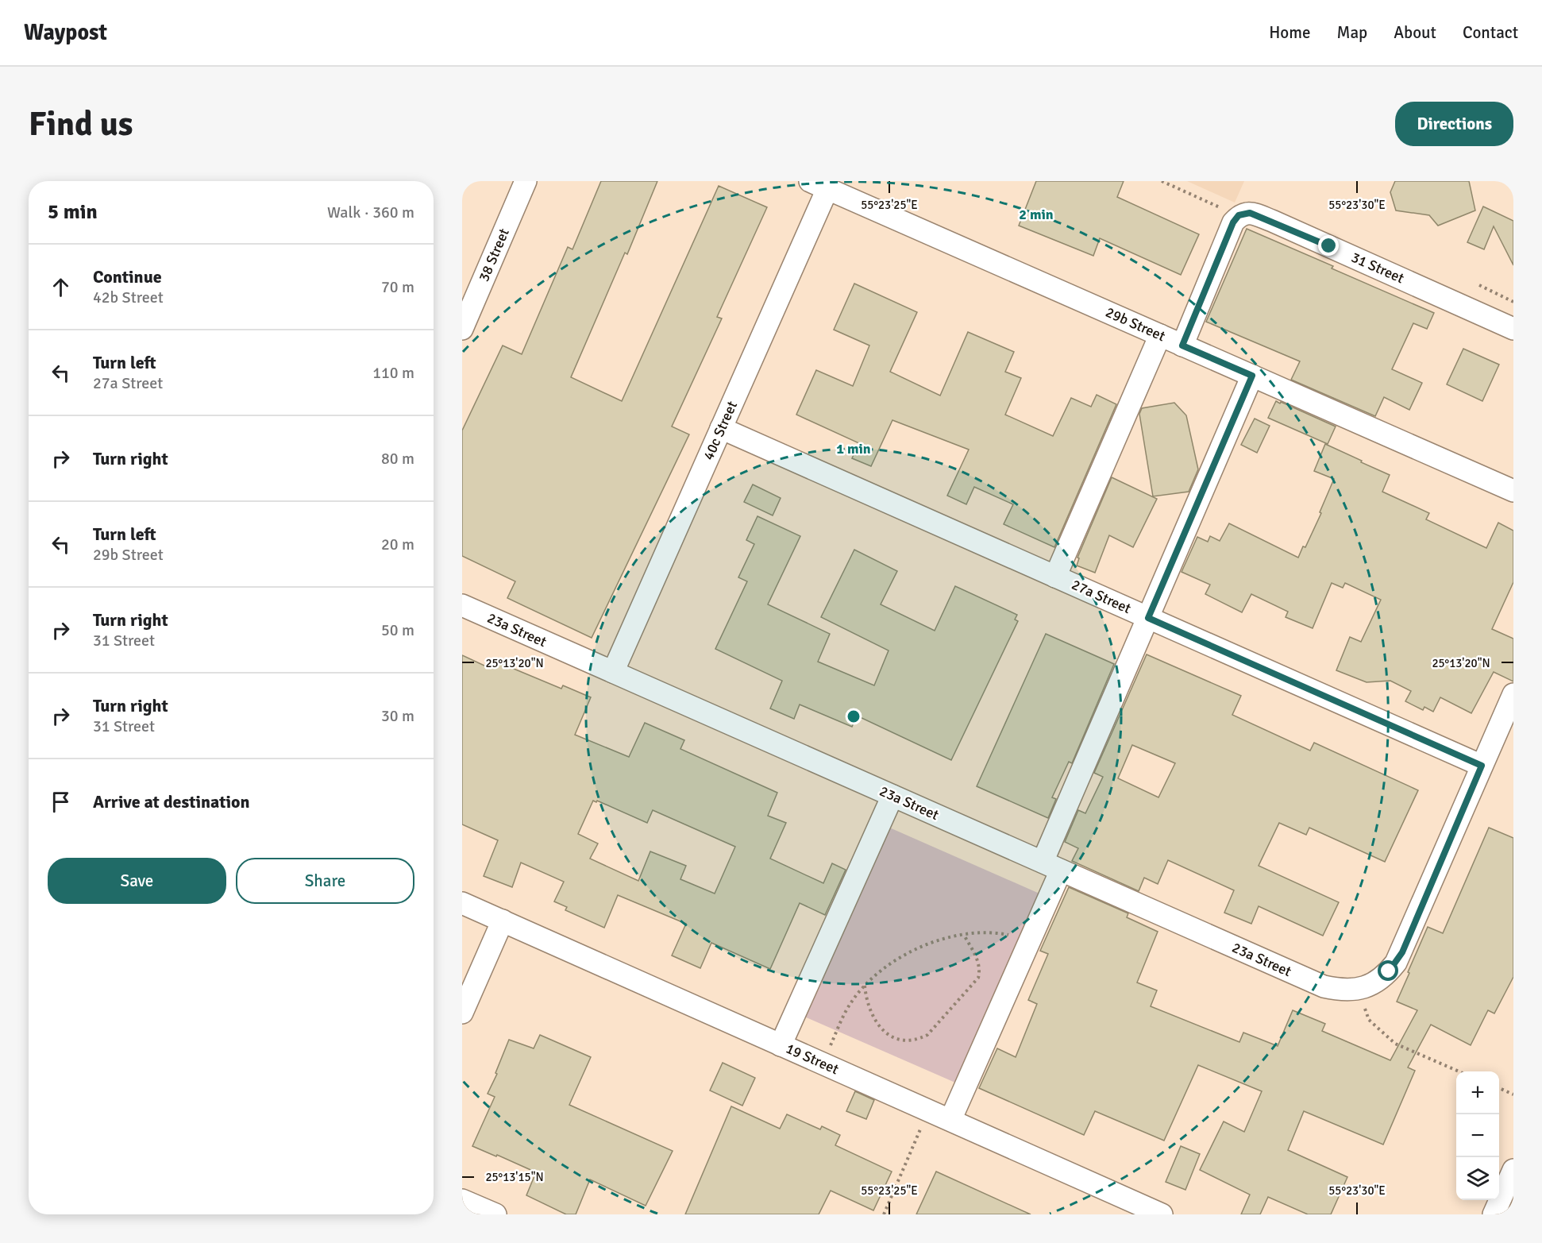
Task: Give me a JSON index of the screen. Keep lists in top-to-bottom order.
{
  "streets": {
    "street": [
      "38 Street",
      "31 Street",
      "29b Street",
      "40c Street",
      "27a Street",
      "23a Street",
      "19 Street"
    ]
  },
  "crossings": [
    ["29b Street", "40c Street"],
    ["40c Street", "27a Street"],
    ["40c Street", "23a Street"]
  ],
  "page": {
    "header": "Waypost",
    "nav": [
      "Home",
      "Map",
      "About",
      "Contact"
    ],
    "buttons": [
      "Directions",
      ["Save", "Share"]
    ],
    "title": "Find us",
    "heading": ["5 min", "Walk · 360 m"],
    "list": [
      ["Continue", "42b Street", "70 m"],
      ["Turn left", "27a Street", "110 m"],
      ["Turn right", "80 m"],
      ["Turn left", "29b Street", "20 m"],
      ["Turn right", "31 Street", "50 m"],
      ["Turn right", "31 Street", "30 m"],
      "Arrive at destination"
    ],
    "map_buttons": ["+", "−"]
  },
  "coordinates": [
    "55°23'25\"E",
    "55°23'30\"E",
    "25°13'20\"N",
    "25°13'15\"N"
  ],
  "rings": ["2 min", "1 min"]
}
